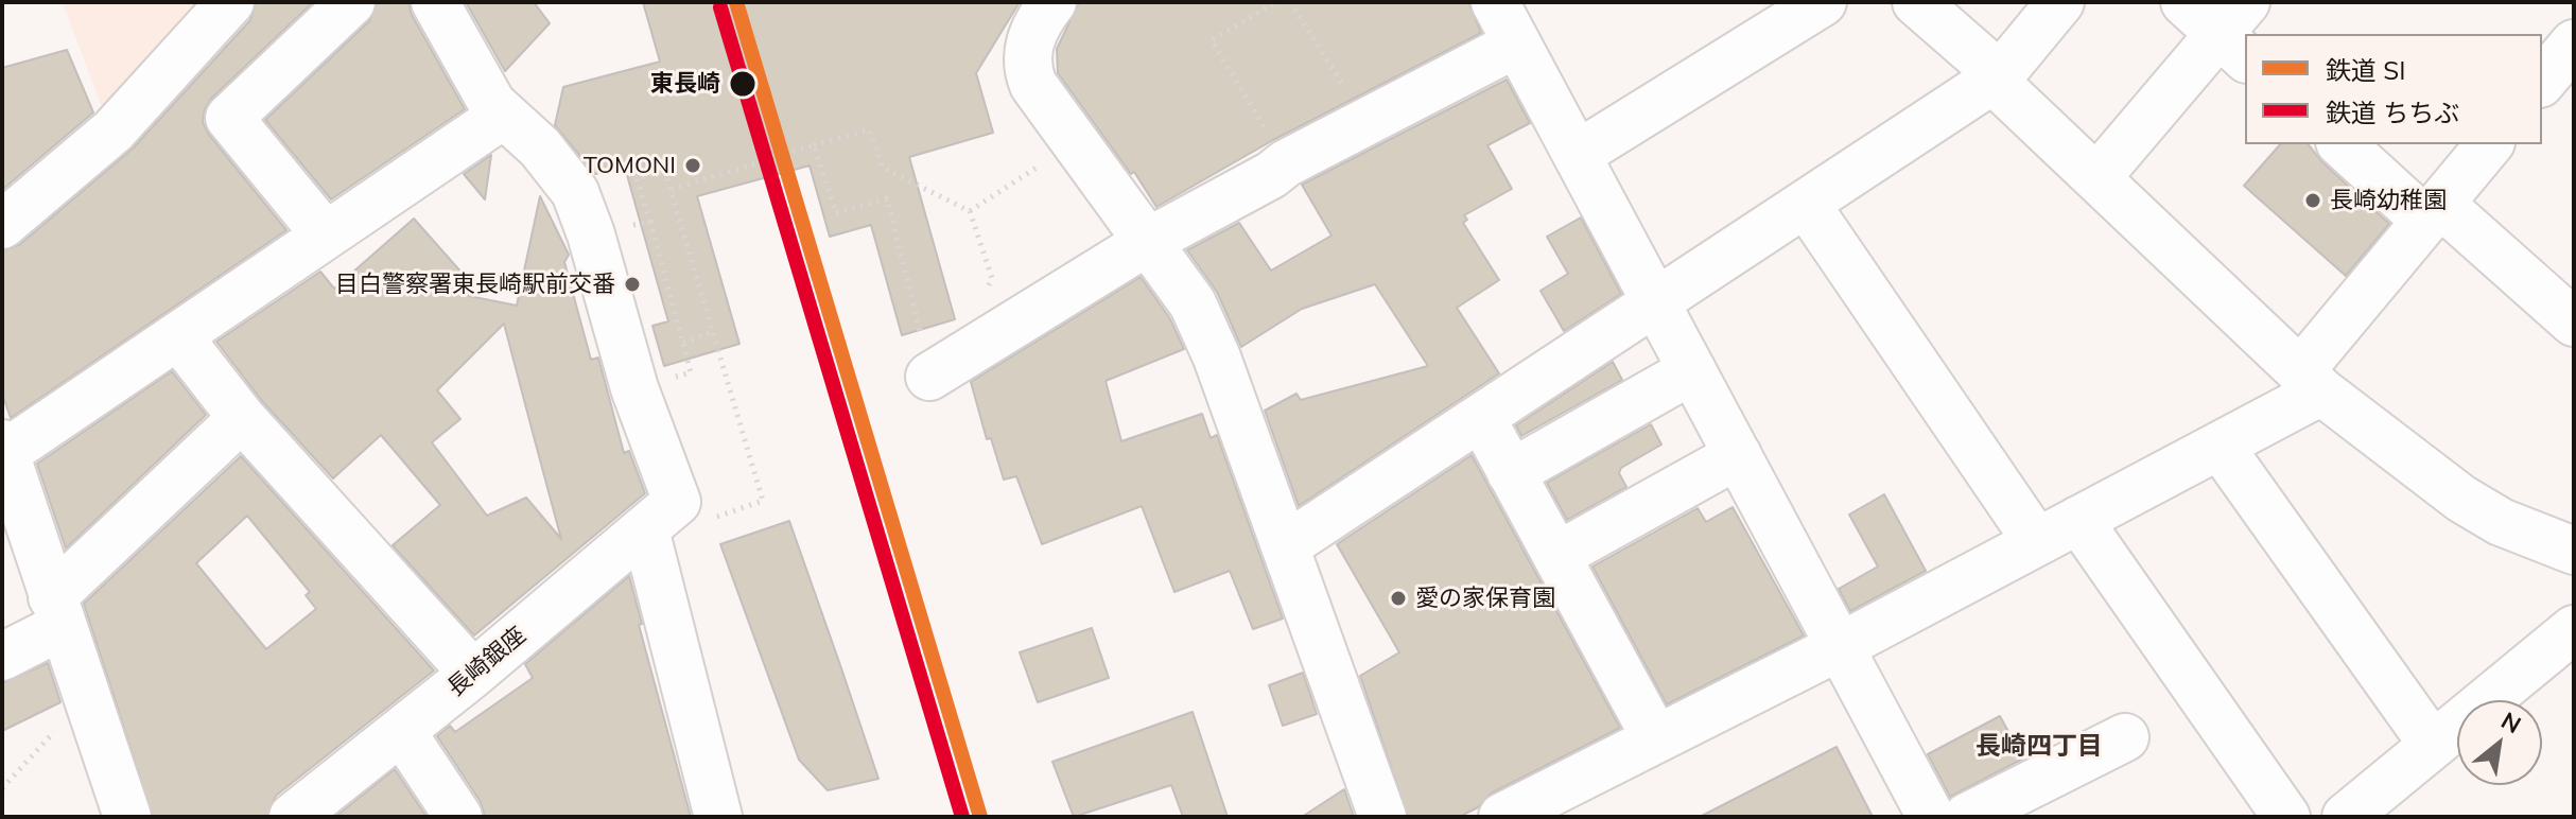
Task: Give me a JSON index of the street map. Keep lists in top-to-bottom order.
{
  "streets": {
    "street": ["長崎銀座"]
  },
  "districts": ["長崎四丁目"],
  "places": [
    "東長崎",
    "TOMONI",
    "長崎幼稚園",
    "目白警察署東長崎駅前交番",
    "愛の家保育園"
  ],
  "lines": ["rail line SI", "rail line ちちぶ"],
  "legend": ["鉄道 SI", "鉄道 ちちぶ"],
  "north": "top right"
}
